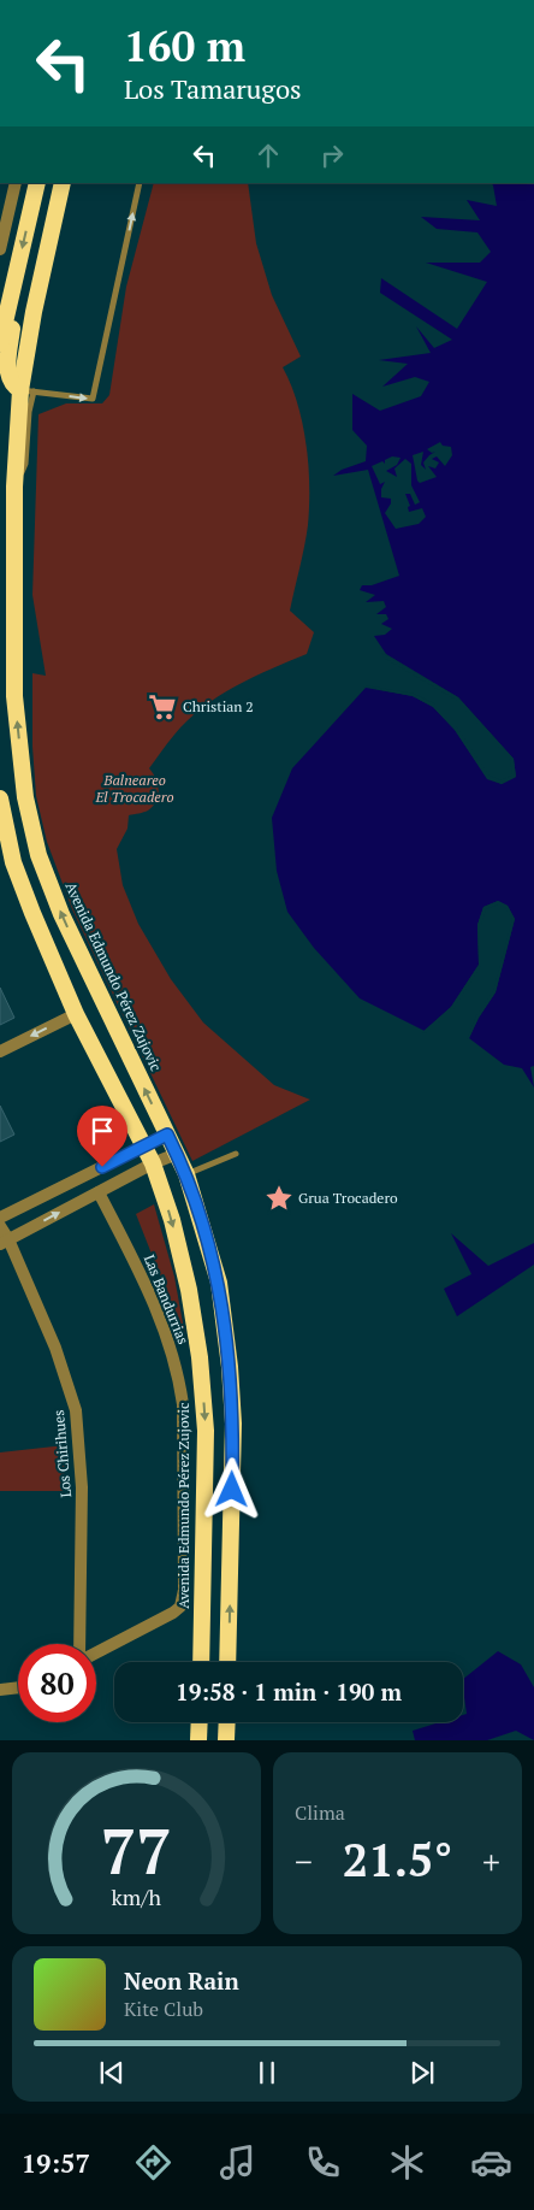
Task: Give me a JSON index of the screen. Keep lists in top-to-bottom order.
{
  "streets": {
    "highway": ["Avenida Edmundo Pérez Zujovic"],
    "street": ["Las Bandurrias", "Los Chirihues"]
  },
  "parks": ["Balneareo El Trocadero"],
  "places": {
    "supermarket": ["Christian 2"],
    "place": ["Grua Trocadero"]
  },
  "page": {
    "turn": ["160 m", "Los Tamarugos"],
    "limit": "80",
    "trip": "19:58 · 1 min · 190 m",
    "tile": "Clima",
    "heat": ["−", "21.5°", "+"],
    "song": ["Neon Rain", "Kite Club"],
    "tabs": "19:57",
    "gauge": ["77", "km/h"]
  }
}
